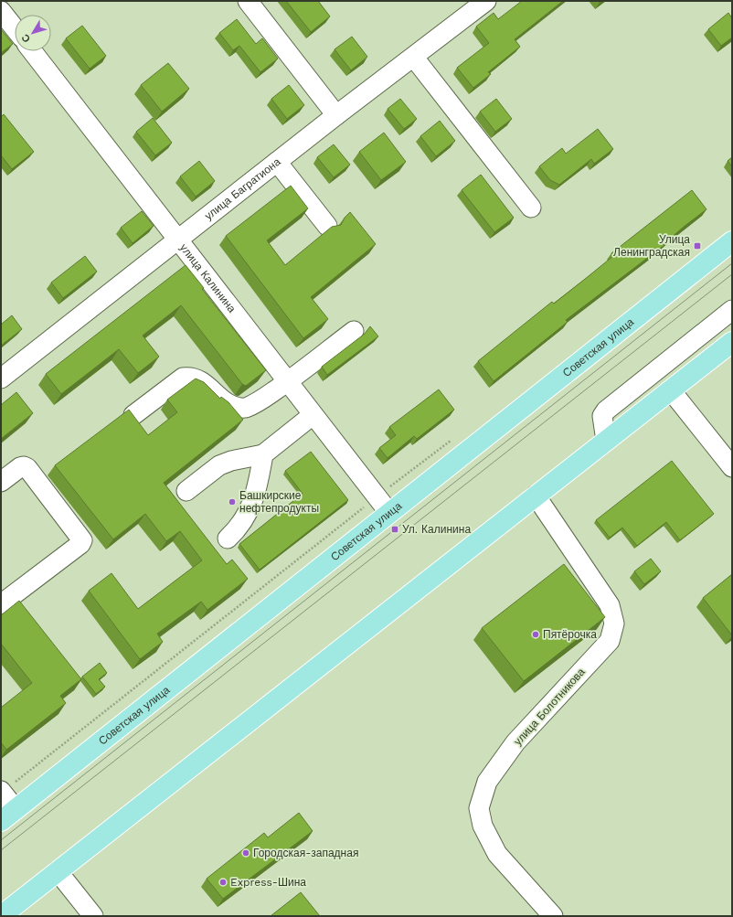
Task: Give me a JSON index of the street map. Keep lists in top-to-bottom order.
{
  "streets": {
    "main road": ["Советская улица"],
    "street": ["улица Багратиона", "улица Калинина", "улица Болотникова"]
  },
  "crossings": [
    ["улица Багратиона", "улица Калинина"],
    ["улица Калинина", "Советская улица"]
  ],
  "places": {
    "transit": ["Улица Ленинградская", "Ул. Калинина"],
    "other": [
      "Башкирские нефтепродукты",
      "Пятёрочка",
      "Городская-западная",
      "Express-Шина"
    ]
  },
  "north": "bottom left"
}
